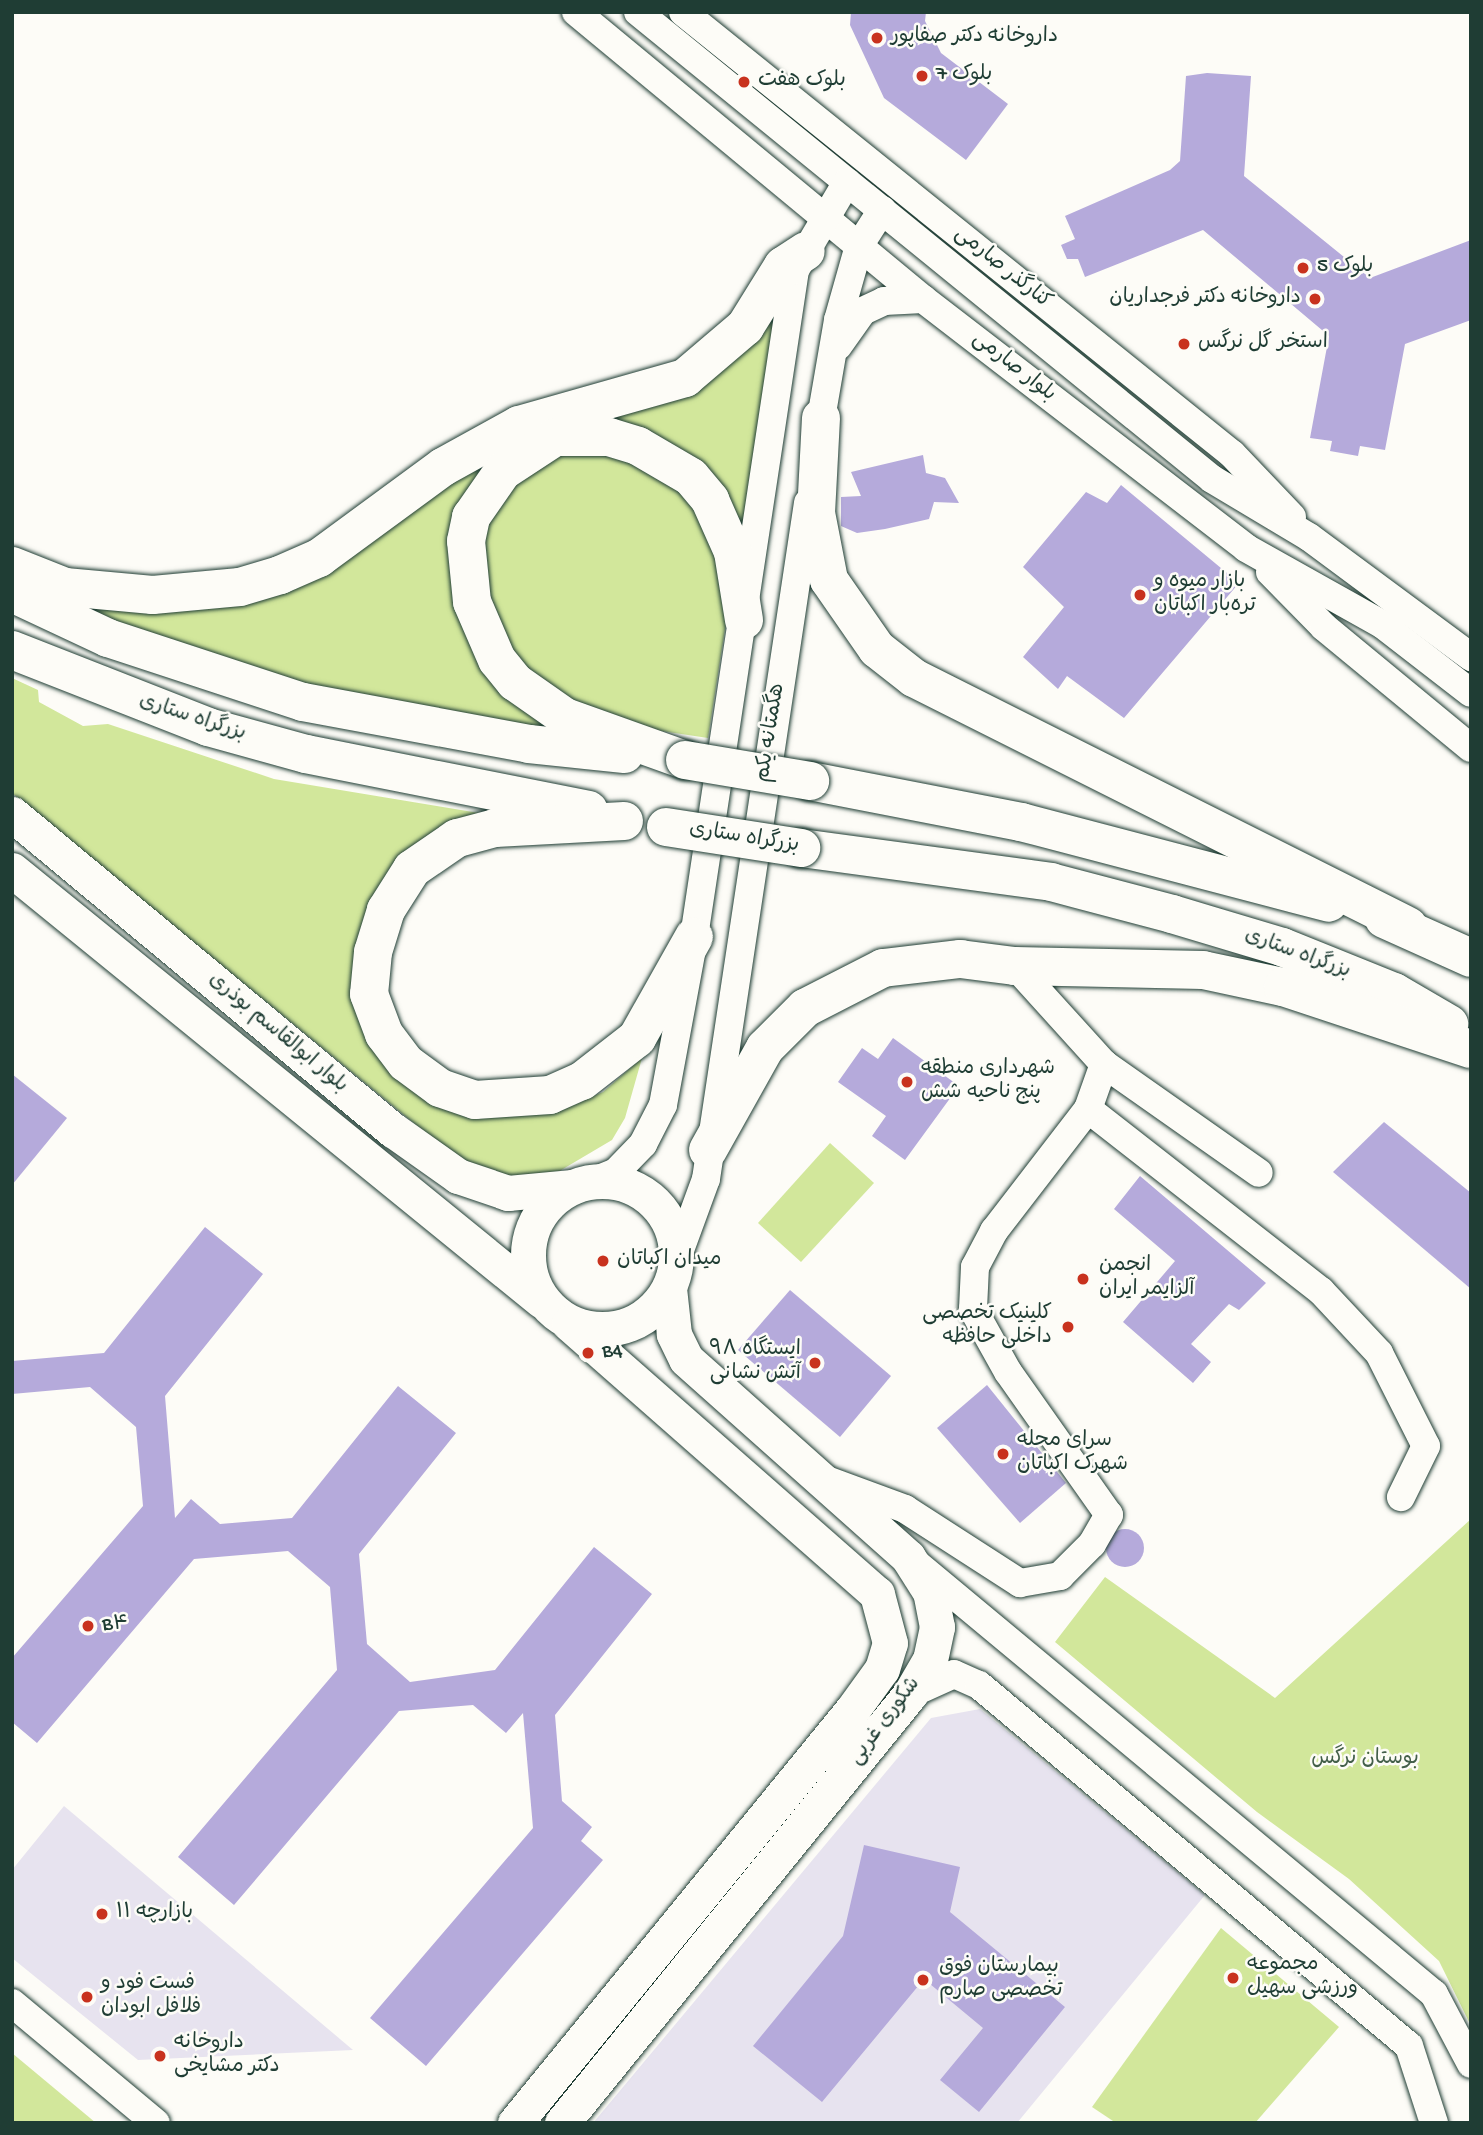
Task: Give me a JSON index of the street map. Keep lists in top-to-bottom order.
{
  "streets": {
    "highway": ["بزرگراه ستاری"],
    "main road": ["بلوار ابوالقاسم بوذری", "شکوری غربی"],
    "street": ["کنارگذر صارمی", "بلوار صارمی", "هگمتانه یکم"]
  },
  "crossings": [
    ["کنارگذر صارمی", "بلوار صارمی"],
    ["بلوار صارمی", "هگمتانه یکم"],
    ["هگمتانه یکم", "بلوار ابوالقاسم بوذری"],
    ["هگمتانه یکم", "شکوری غربی"],
    ["بلوار ابوالقاسم بوذری", "شکوری غربی"]
  ],
  "parks": ["بوستان نرگس"],
  "places": [
    "داروخانه دکتر صفاپور",
    "بلوک 7",
    "بلوک هفت",
    "بلوک 5",
    "داروخانه دکتر فرجداریان",
    "استخر گل نرگس",
    "بازار میوه و تره‌بار اکباتان",
    "شهرداری منطقه پنج ناحیه شش",
    "میدان اکباتان",
    "انجمن آلزایمر ایران",
    "کلینیک تخصصی داخلی حافظه",
    "B4",
    "ایستگاه ۹۸ آتش نشانی",
    "سرای محله شهرک اکباتان",
    "B۴",
    "بازارچه ۱۱",
    "مجموعه ورزشی سهیل",
    "بیمارستان فوق تخصصی صارم",
    "فست فود و فلافل ابودان",
    "داروخانه دکتر مشایخی"
  ]
}
